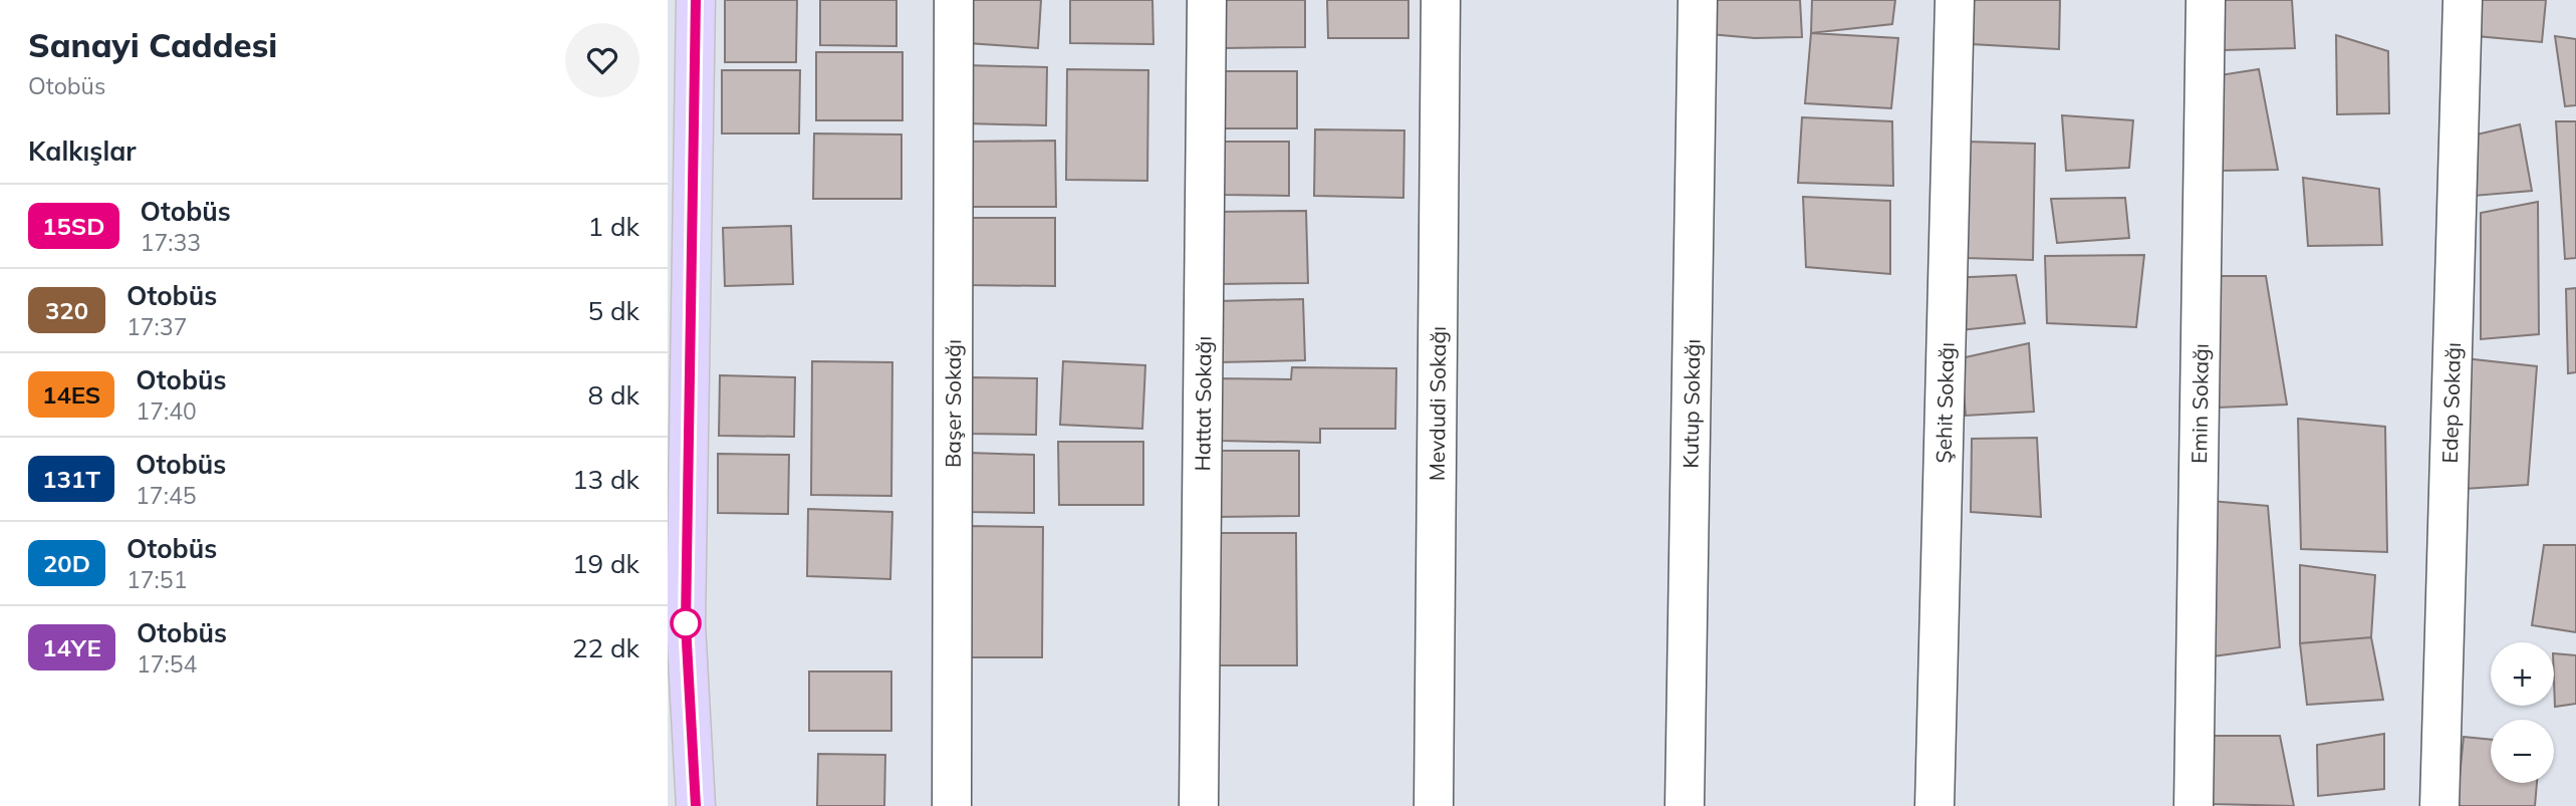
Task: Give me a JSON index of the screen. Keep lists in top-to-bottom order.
{
  "streets": {
    "street": [
      "Başer Sokağı",
      "Hattat Sokağı",
      "Şehit Sokağı",
      "Mevdudi Sokağı",
      "Kutup Sokağı",
      "Emin Sokağı",
      "Edep Sokağı"
    ]
  },
  "lines": ["bus line 15SD"],
  "page": {
    "heading": [
      ["Sanayi Caddesi", "Otobüs"],
      "Kalkışlar"
    ],
    "list": [
      {
        "mark": "15SD",
        "name": "Otobüs",
        "note": "17:33",
        "value": "1 dk"
      },
      {
        "mark": "320",
        "name": "Otobüs",
        "note": "17:37",
        "value": "5 dk"
      },
      {
        "mark": "14ES",
        "name": "Otobüs",
        "note": "17:40",
        "value": "8 dk"
      },
      {
        "mark": "131T",
        "name": "Otobüs",
        "note": "17:45",
        "value": "13 dk"
      },
      {
        "mark": "20D",
        "name": "Otobüs",
        "note": "17:51",
        "value": "19 dk"
      },
      {
        "mark": "14YE",
        "name": "Otobüs",
        "note": "17:54",
        "value": "22 dk"
      }
    ],
    "map_buttons": ["+", "−"]
  }
}
